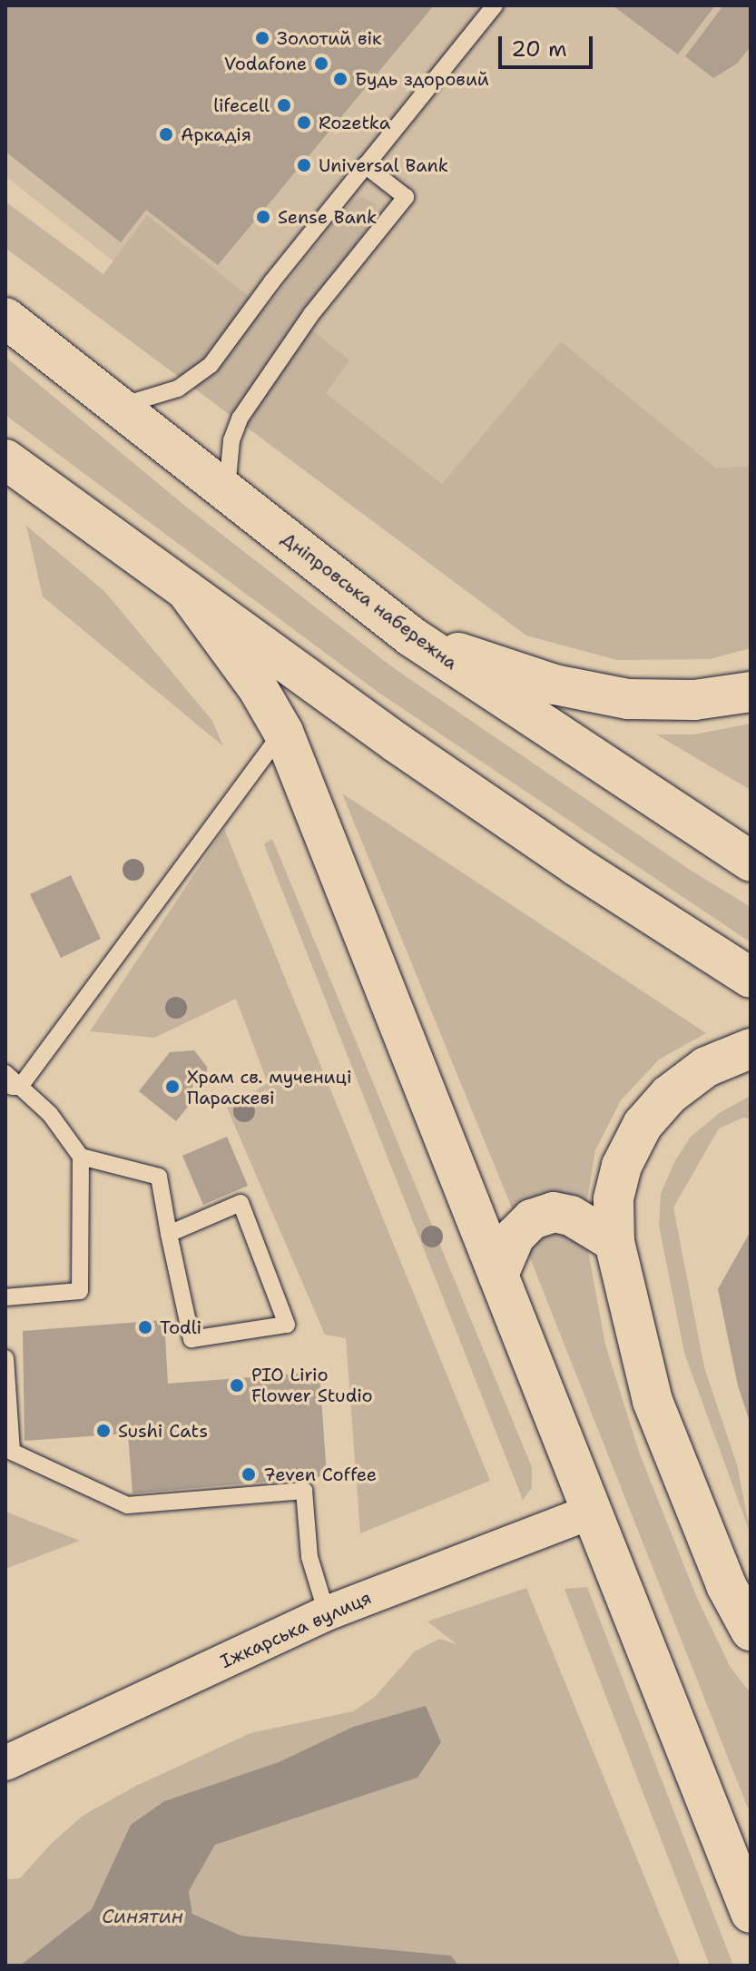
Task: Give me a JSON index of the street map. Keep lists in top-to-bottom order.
{
  "streets": {
    "main road": ["Дніпровська набережна"],
    "street": ["Іжкарська вулиця"]
  },
  "water": ["Синятин"],
  "places": [
    "Золотий вік",
    "Vodafone",
    "Будь здоровий",
    "lifecell",
    "Rozetka",
    "Аркадія",
    "Universal Bank",
    "Sense Bank",
    "Храм св. мучениці Параскеві",
    "Todli",
    "PIO Lirio Flower Studio",
    "Sushi Cats",
    "7even Coffee"
  ],
  "scale_bar": "20 m"
}
